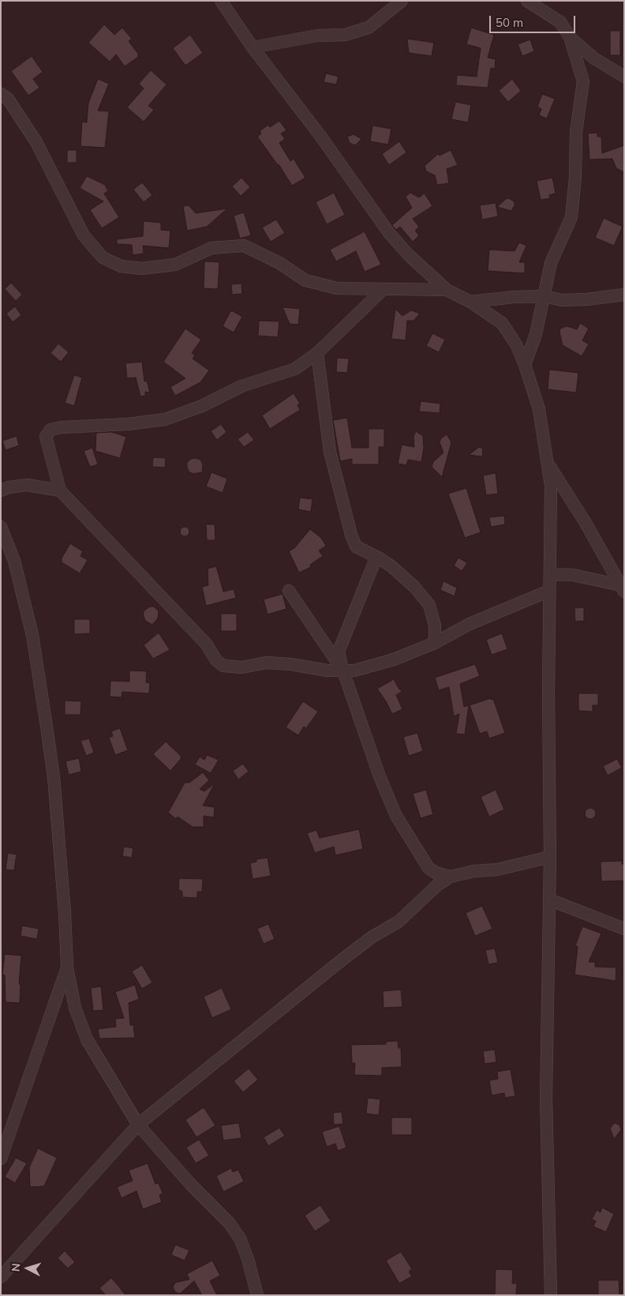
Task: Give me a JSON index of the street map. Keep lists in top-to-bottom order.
{
  "scale_bar": "50 m",
  "north": "left"
}
